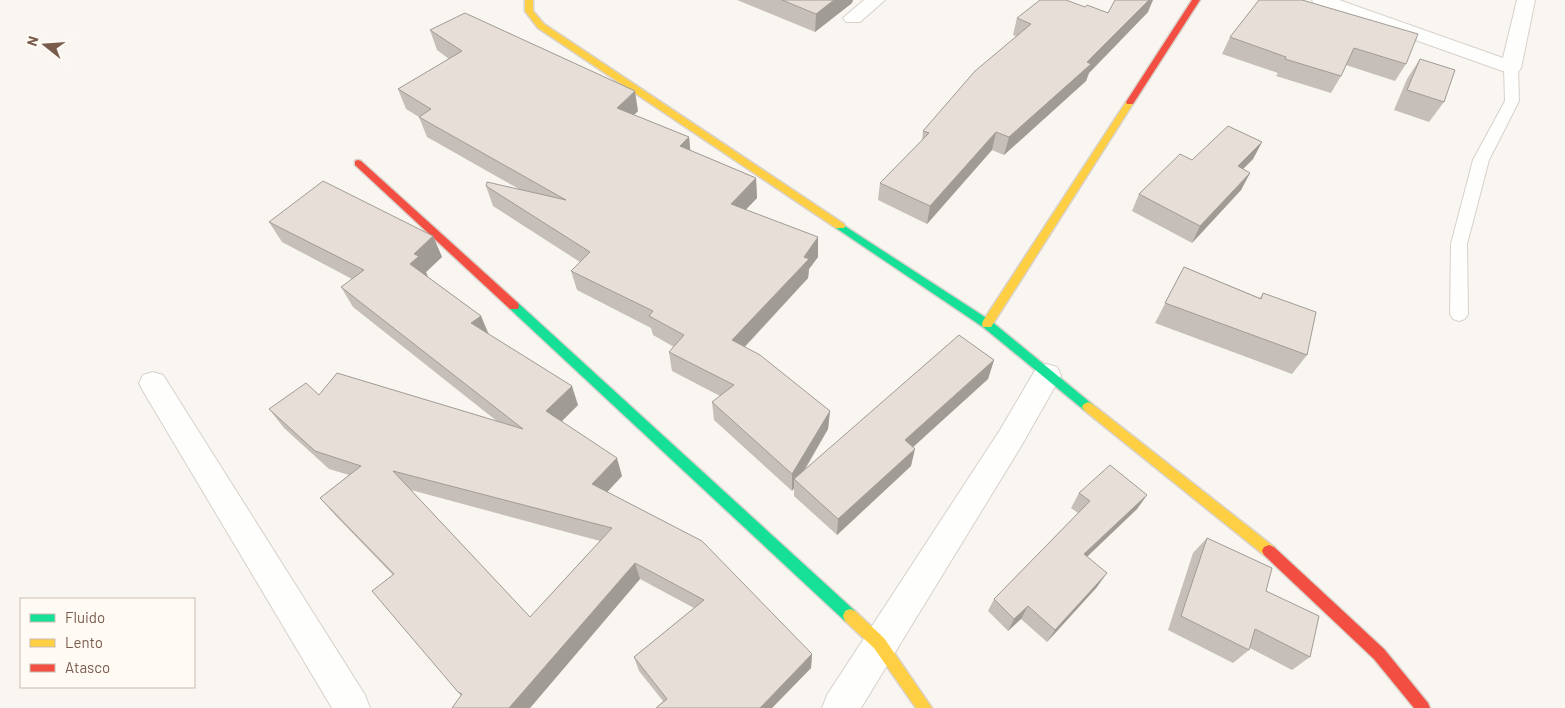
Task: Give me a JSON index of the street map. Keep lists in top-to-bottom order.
{
  "legend": ["Fluido", "Lento", "Atasco"],
  "north": "left"
}
